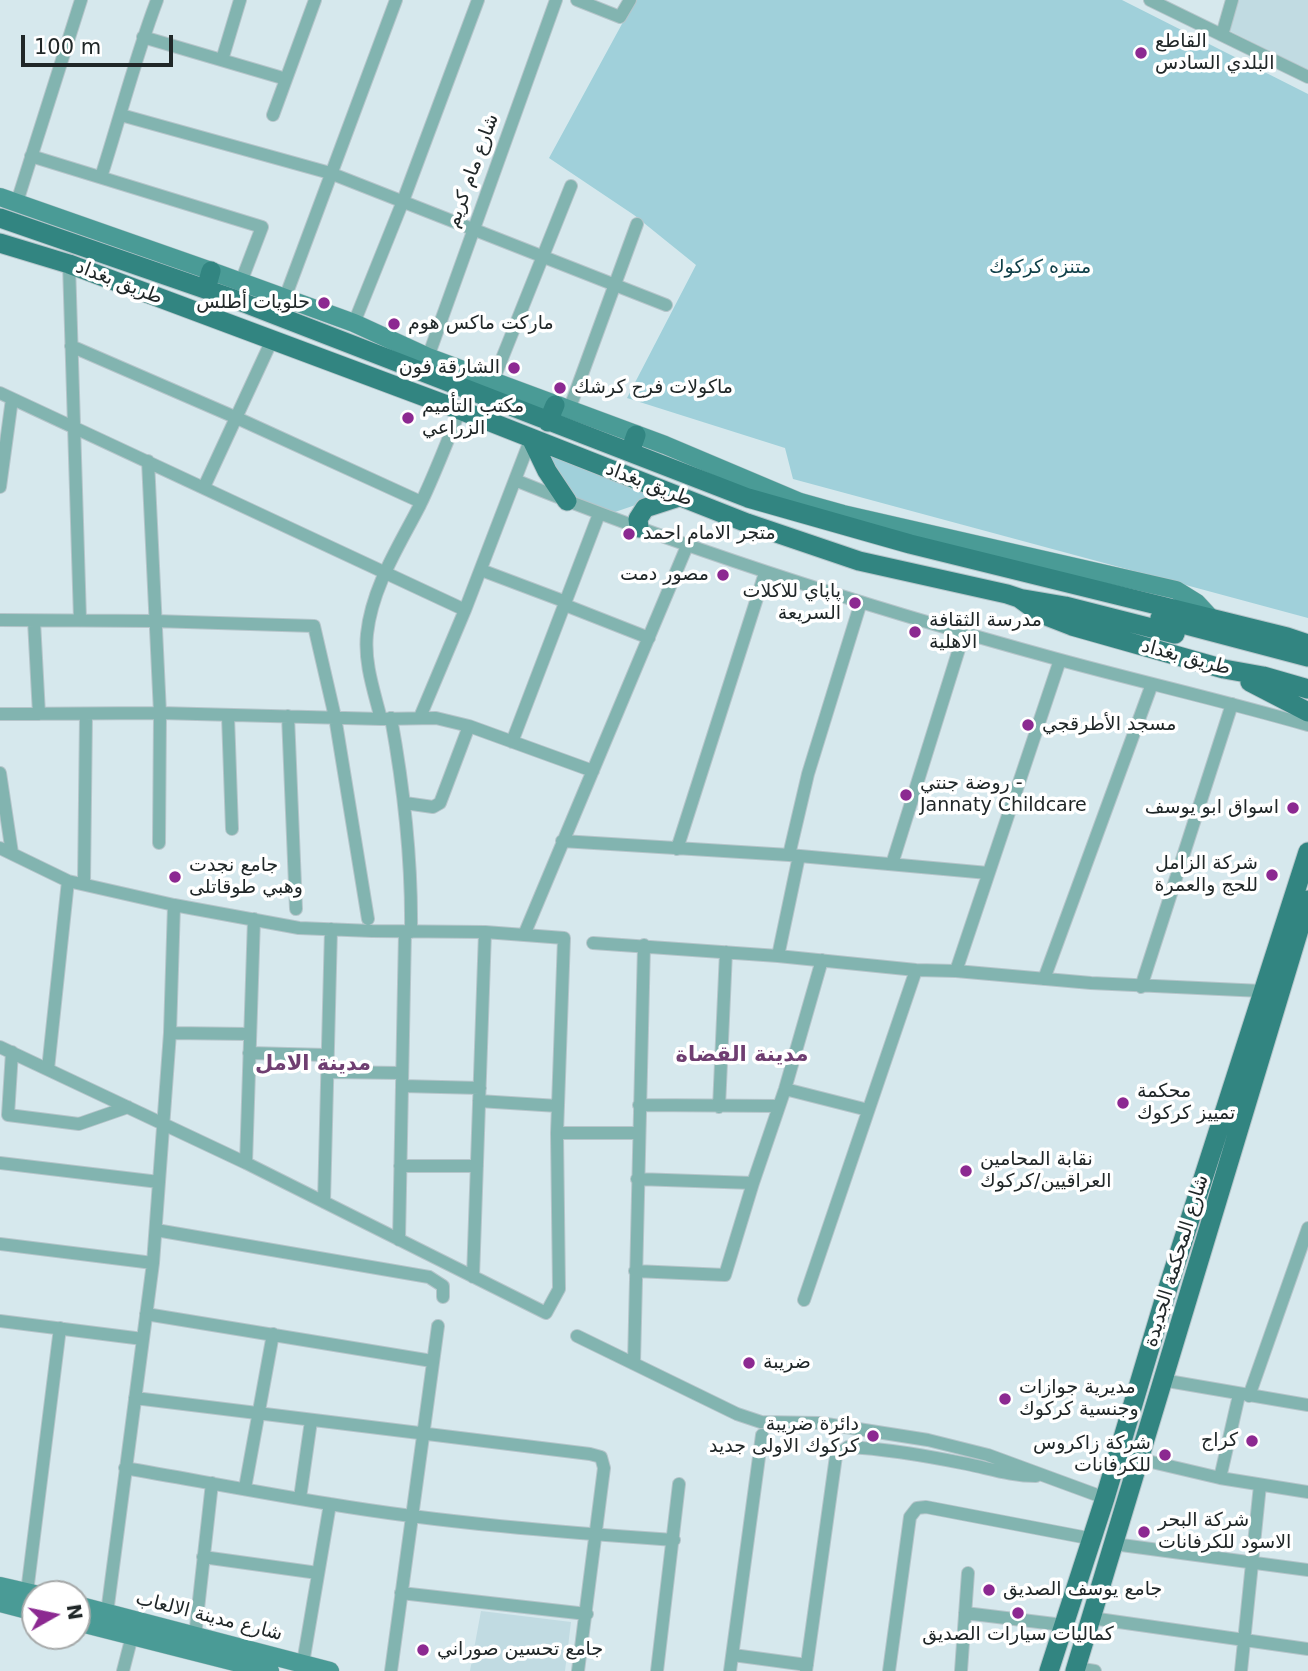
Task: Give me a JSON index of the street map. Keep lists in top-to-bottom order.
{
  "streets": {
    "main road": ["طريق بغداد", "شارع المحكمة الجديدة", "شارع مدينة الالعاب"],
    "street": ["شارع مام كريم"]
  },
  "districts": ["مدينة القضاة", "مدينة الامل"],
  "parks": ["متنزه كركوك"],
  "places": [
    "القاطع البلدي السادس",
    "حلويات أطلس",
    "ماركت ماكس هوم",
    "الشارقة فون",
    "ماكولات فرح كرشك",
    "مكتب التأميم الزراعي",
    "متجر الامام احمد",
    "مصور دمت",
    "پاپاي للاكلات السريعة",
    "مدرسة الثقافة الاهلية",
    "مسجد الأطرقجي",
    "روضة جنتي - Jannaty Childcare",
    "اسواق ابو يوسف",
    "شركة الزامل للحج والعمرة",
    "جامع نجدت وهبي طوقاتلى",
    "محكمة تمييز كركوك",
    "نقابة المحامين العراقيين/كركوك",
    "ضريبة",
    "مديرية جوازات وجنسية كركوك",
    "دائرة ضريبة كركوك الاولی جدید",
    "كراج",
    "شركة زاكروس للكرفانات",
    "شركة البحر الاسود للكرفانات",
    "جامع يوسف الصديق",
    "كماليات سيارات الصديق",
    "جامع تحسين صوراني"
  ],
  "scale_bar": "100 m",
  "north": "right"
}
